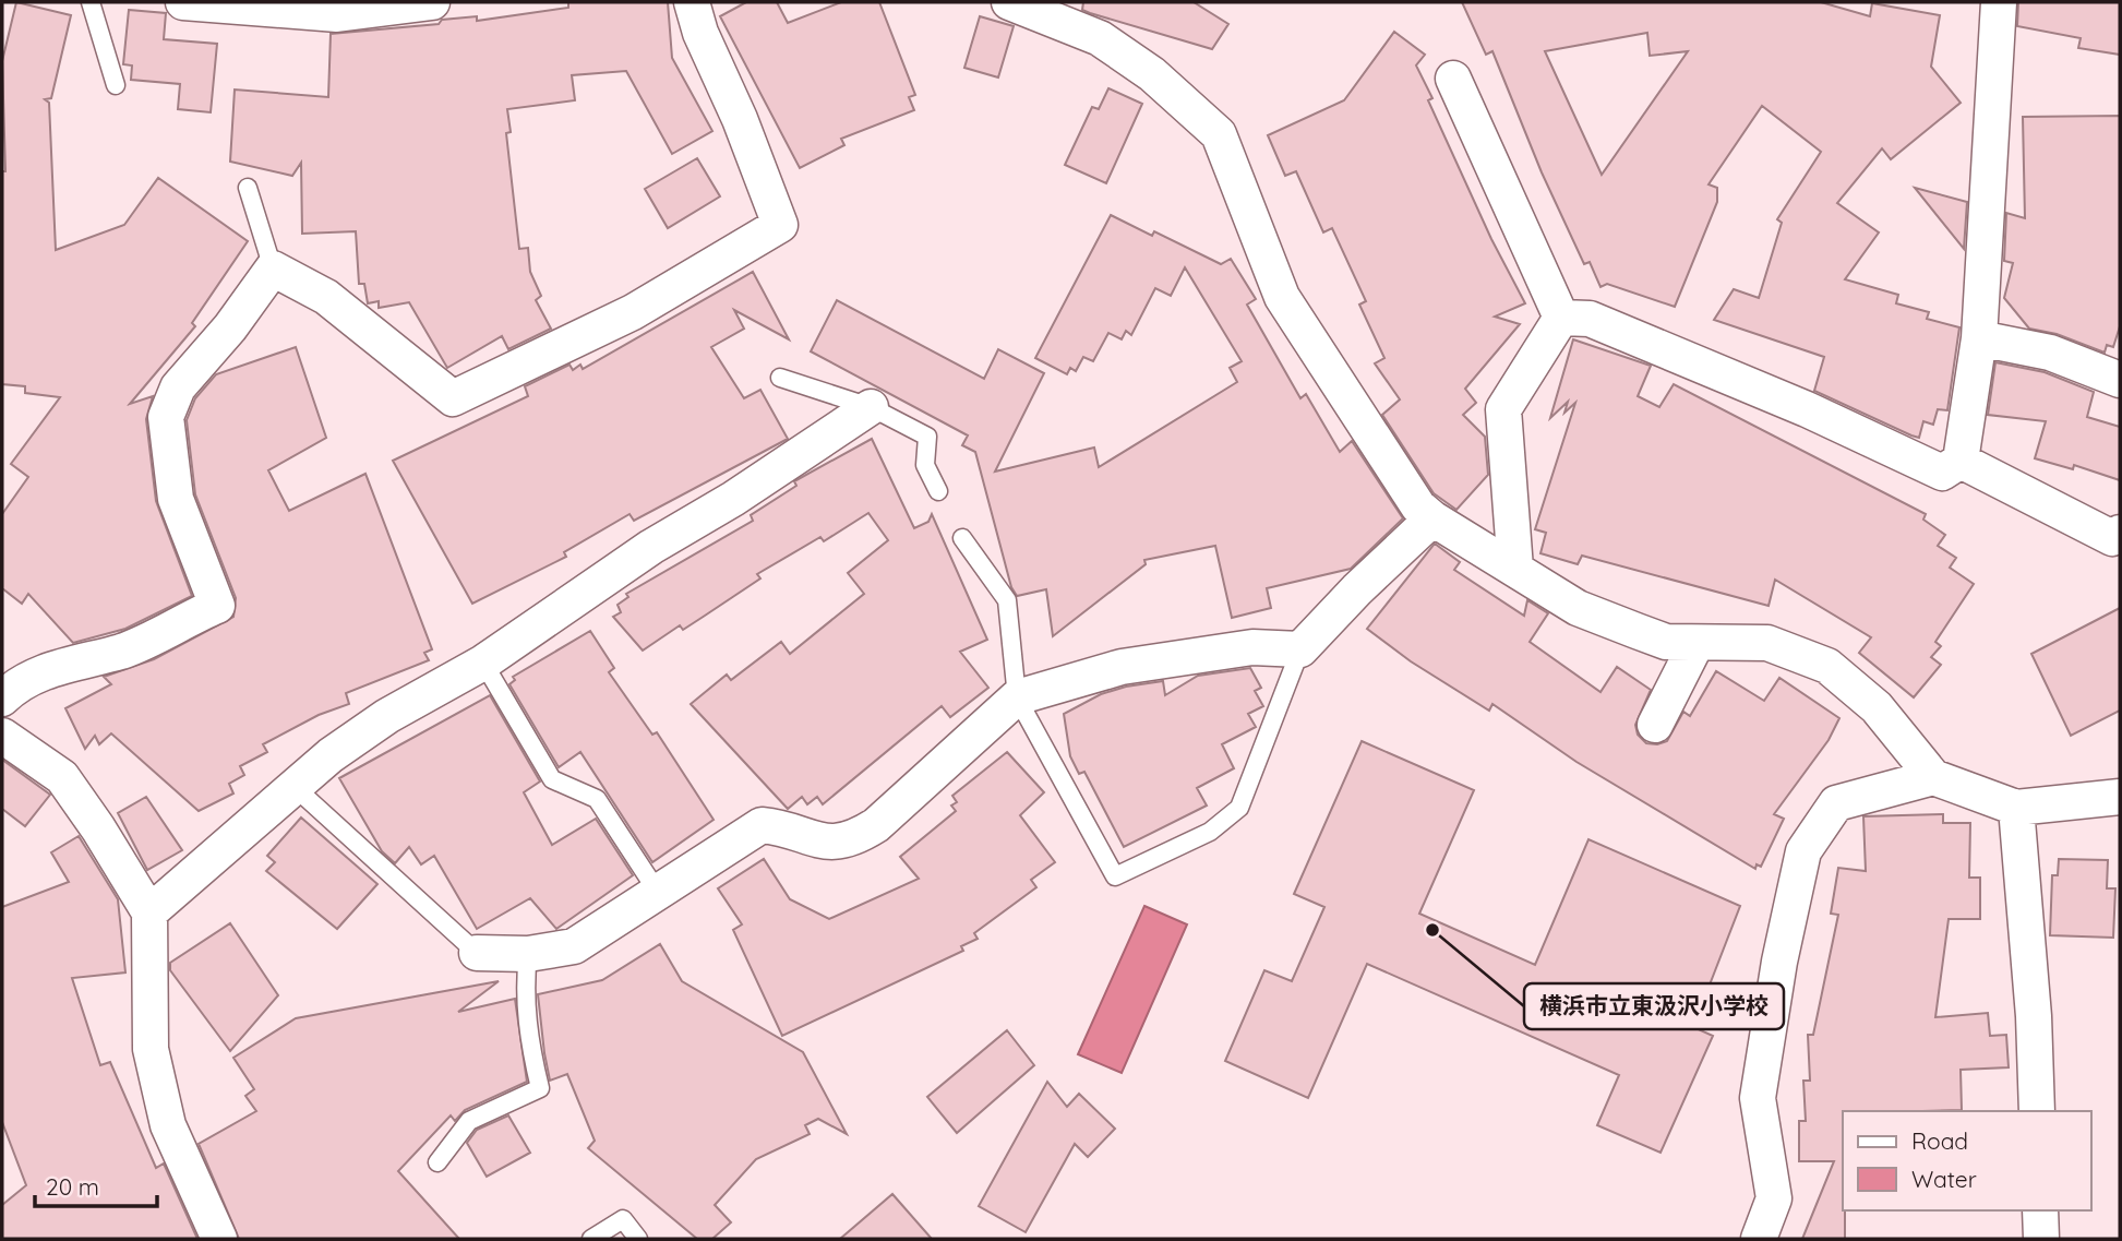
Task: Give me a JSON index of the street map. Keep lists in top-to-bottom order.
{
  "places": ["横浜市立東汲沢小学校"],
  "legend": ["Road", "Water"],
  "scale_bar": "20 m"
}
